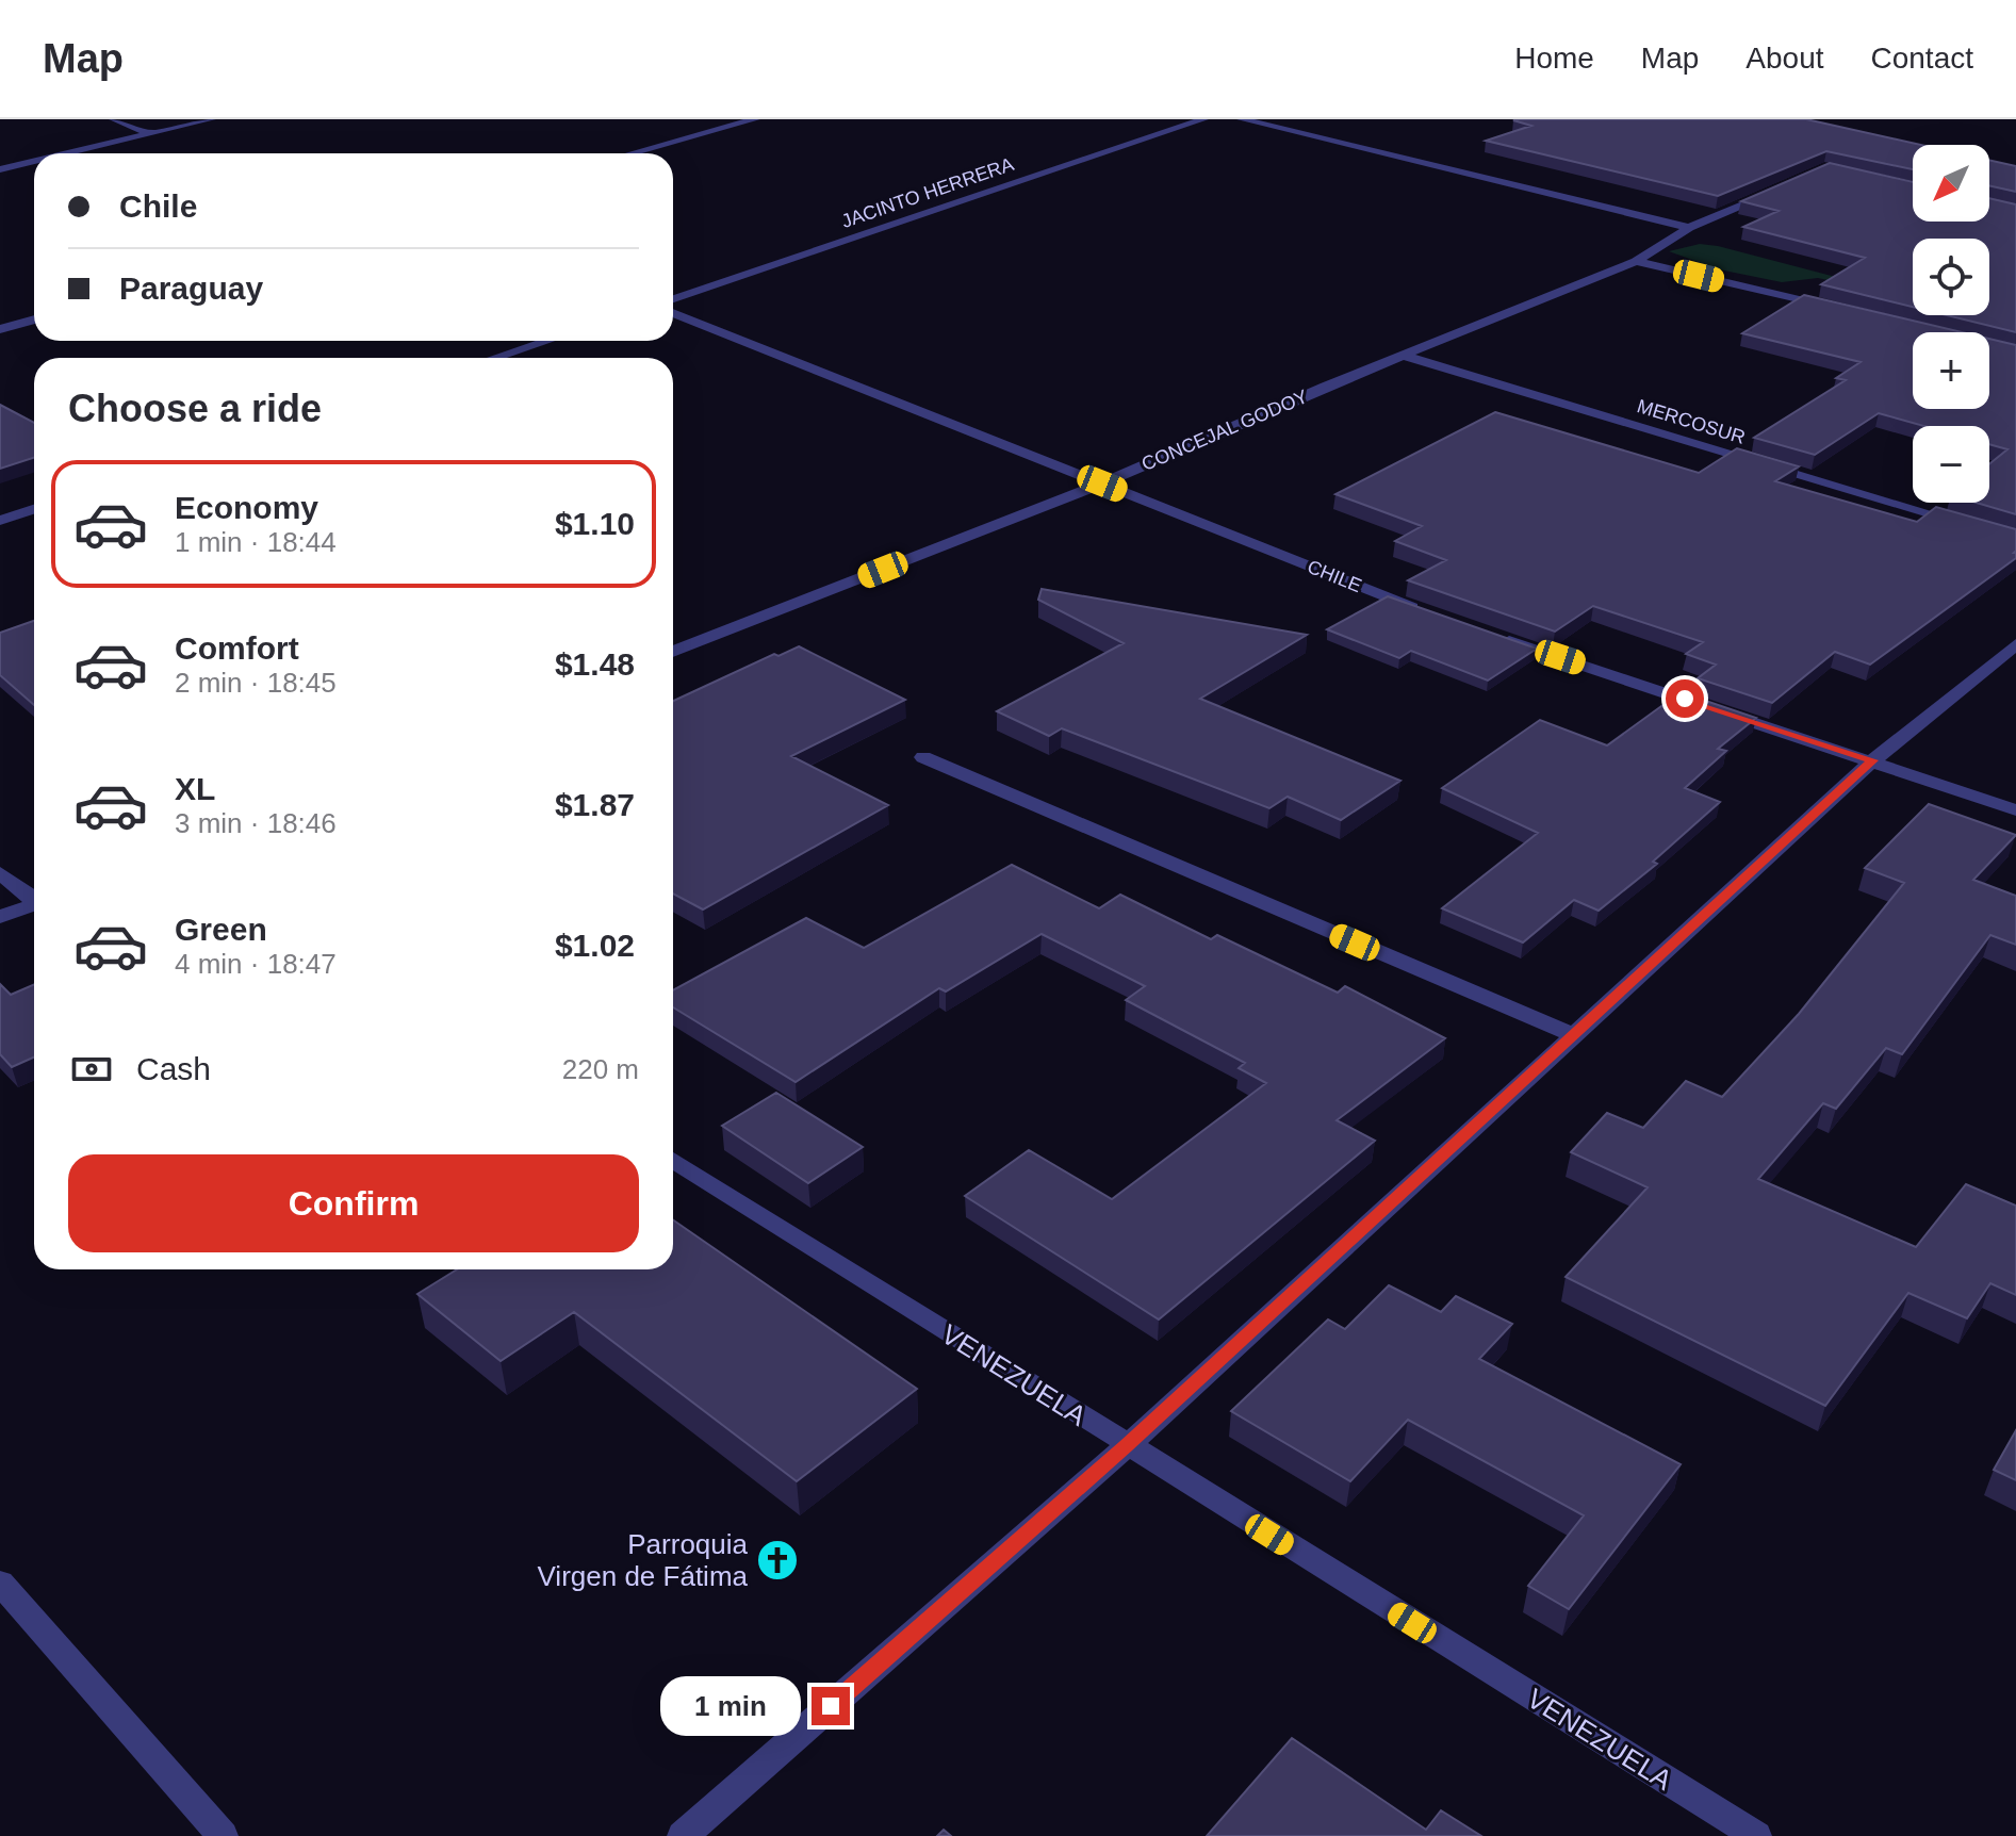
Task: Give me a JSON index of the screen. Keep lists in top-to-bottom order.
{
  "streets": {
    "street": [
      "JACINTO HERRERA",
      "MERCOSUR",
      "CONCEJAL GODOY",
      "CHILE",
      "VENEZUELA"
    ]
  },
  "crossings": [
    ["MERCOSUR", "CONCEJAL GODOY"],
    ["CONCEJAL GODOY", "CHILE"]
  ],
  "places": {
    "church": ["Parroquia Virgen de Fátima"]
  },
  "north": "bottom left",
  "page": {
    "header": "Map",
    "nav": [
      "Home",
      "Map",
      "About",
      "Contact"
    ],
    "map_buttons": ["+", "−"],
    "banner": ["Chile", "Paraguay"],
    "heading": "Choose a ride",
    "list": [
      {
        "name": "Economy",
        "note": "1 min · 18:44",
        "value": "$1.10"
      },
      {
        "name": "Comfort",
        "note": "2 min · 18:45",
        "value": "$1.48"
      },
      {
        "name": "XL",
        "note": "3 min · 18:46",
        "value": "$1.87"
      },
      {
        "name": "Green",
        "note": "4 min · 18:47",
        "value": "$1.02"
      }
    ],
    "pay": ["Cash", "220 m"],
    "buttons": "Confirm",
    "bubble": "1 min"
  }
}
